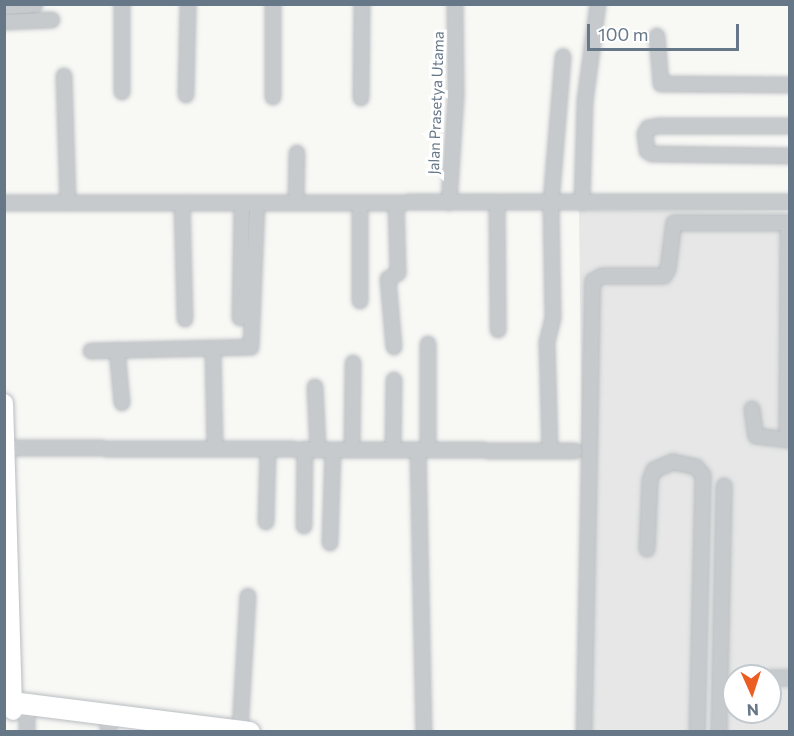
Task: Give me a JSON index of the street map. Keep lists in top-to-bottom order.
{
  "streets": {
    "street": ["Jalan Prasetya Utama"]
  },
  "scale_bar": "100 m",
  "north": "bottom"
}
